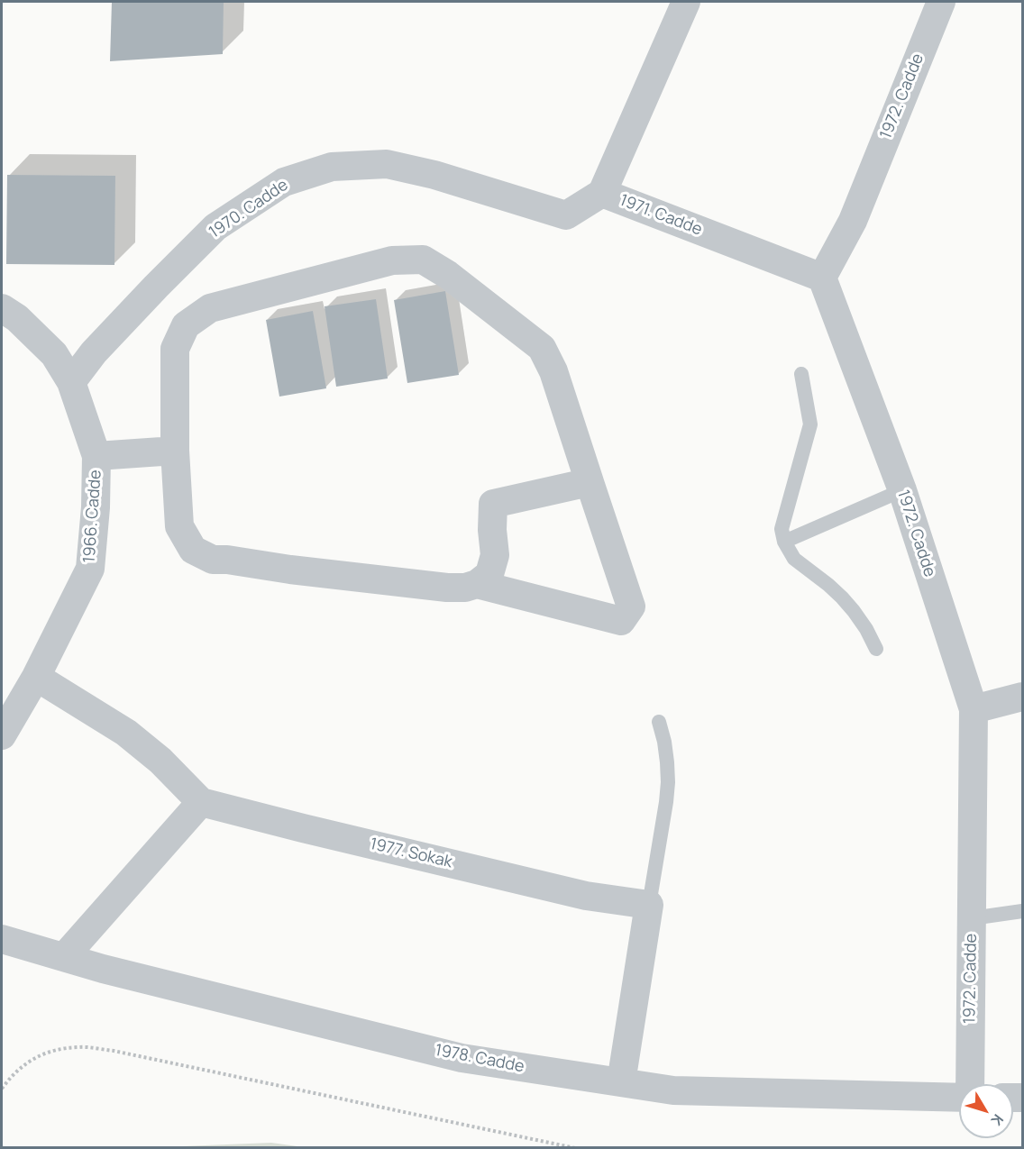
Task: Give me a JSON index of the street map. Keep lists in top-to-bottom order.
{
  "streets": {
    "street": [
      "1972. Cadde",
      "1970. Cadde",
      "1971. Cadde",
      "1966. Cadde",
      "1977. Sokak",
      "1978. Cadde"
    ]
  },
  "crossings": [
    ["1972. Cadde", "1971. Cadde"],
    ["1970. Cadde", "1971. Cadde"],
    ["1970. Cadde", "1966. Cadde"]
  ],
  "north": "bottom right"
}
